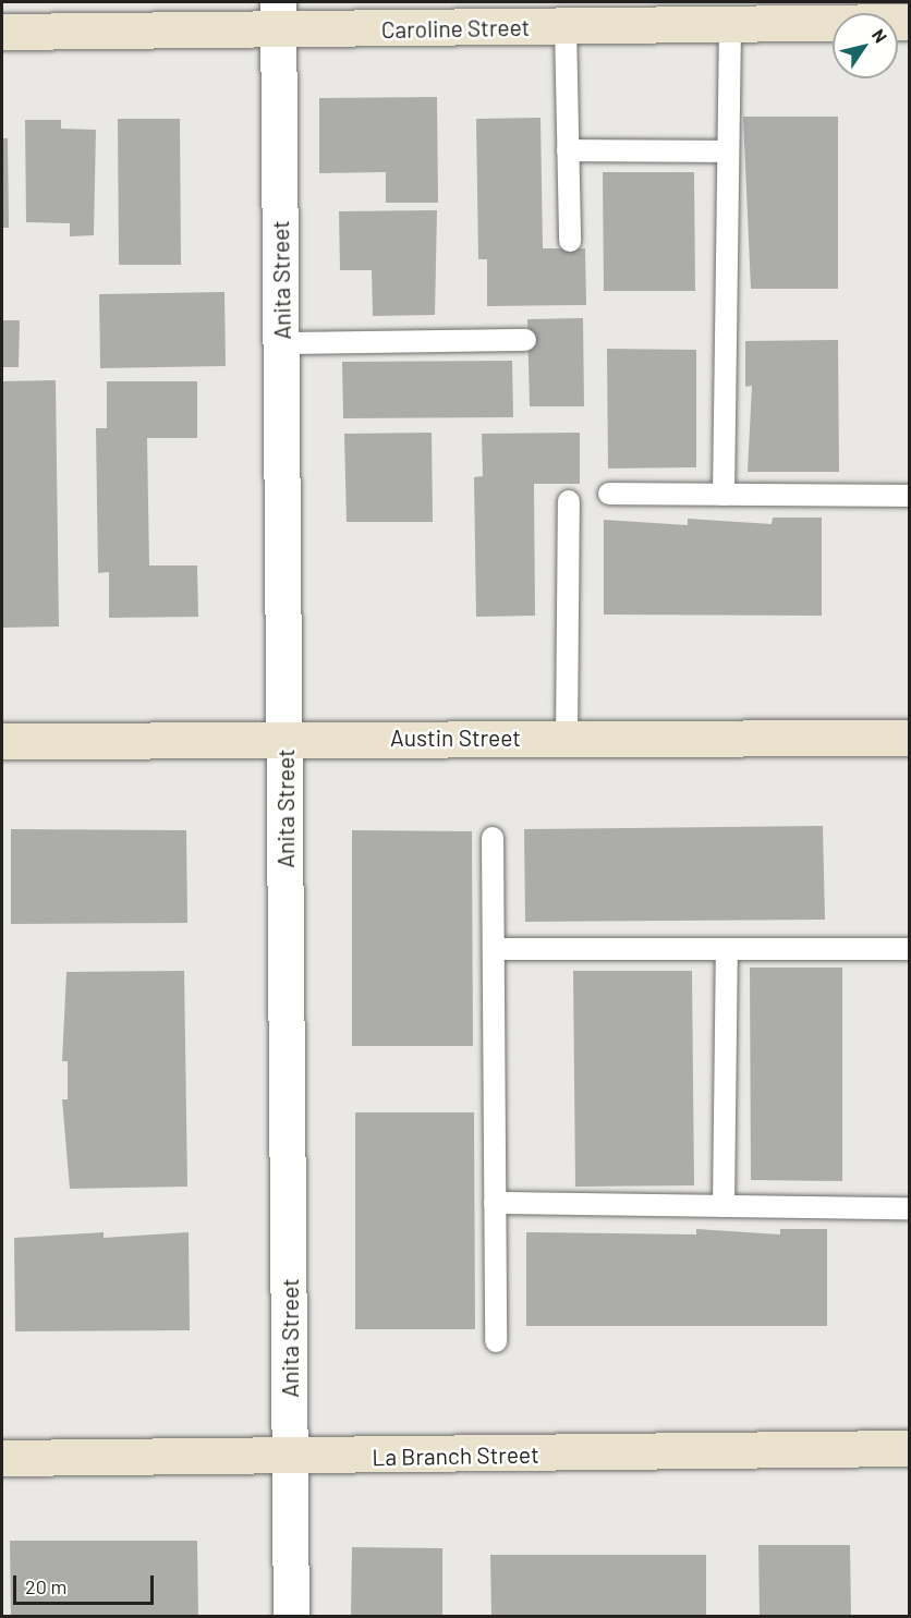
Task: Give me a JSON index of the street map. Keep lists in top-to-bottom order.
{
  "streets": {
    "street": [
      "Caroline Street",
      "Anita Street",
      "Austin Street",
      "La Branch Street"
    ]
  },
  "crossings": [
    ["Caroline Street", "Anita Street"],
    ["Anita Street", "Austin Street"],
    ["Anita Street", "La Branch Street"]
  ],
  "scale_bar": "20 m",
  "north": "top right"
}
